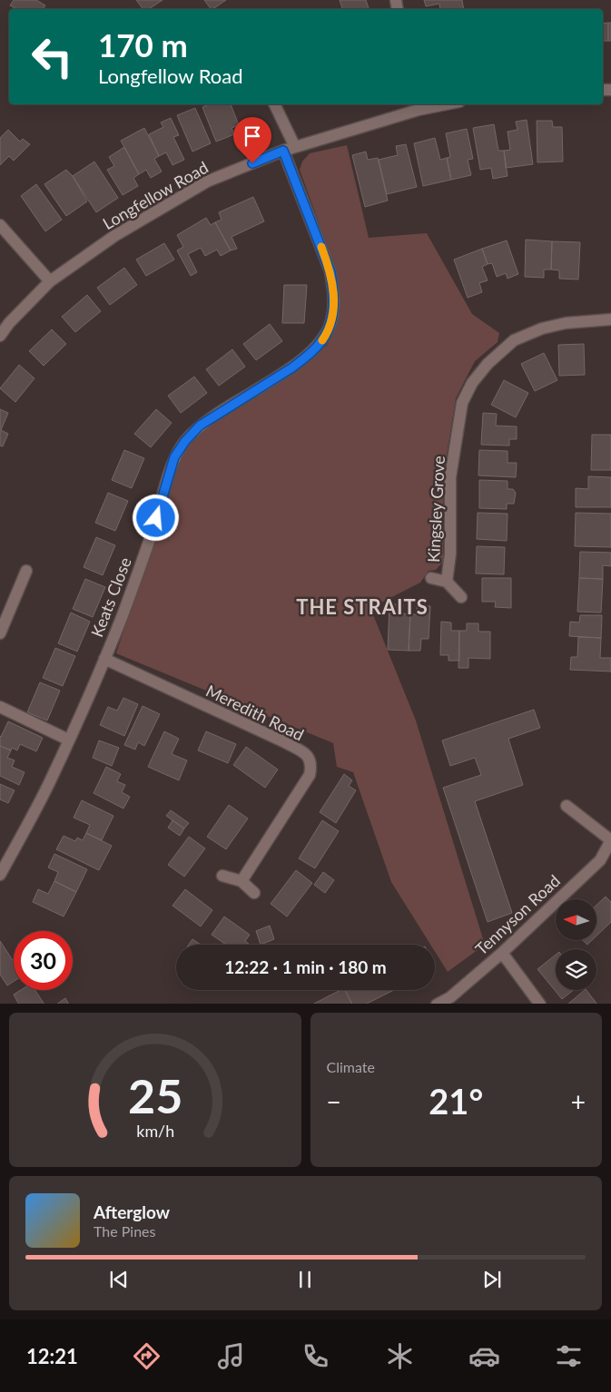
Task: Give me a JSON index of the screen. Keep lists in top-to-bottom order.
{
  "streets": {
    "street": [
      "Longfellow Road",
      "Kingsley Grove",
      "Keats Close",
      "Meredith Road",
      "Tennyson Road"
    ]
  },
  "crossings": [
    ["Longfellow Road", "Keats Close"],
    ["Keats Close", "Meredith Road"]
  ],
  "districts": ["THE STRAITS"],
  "north": "left",
  "page": {
    "turn": ["170 m", "Longfellow Road"],
    "limit": "30",
    "trip": "12:22 · 1 min · 180 m",
    "tile": "Climate",
    "heat": ["−", "21°", "+"],
    "song": ["Afterglow", "The Pines"],
    "tabs": "12:21",
    "gauge": ["25", "km/h"]
  }
}
